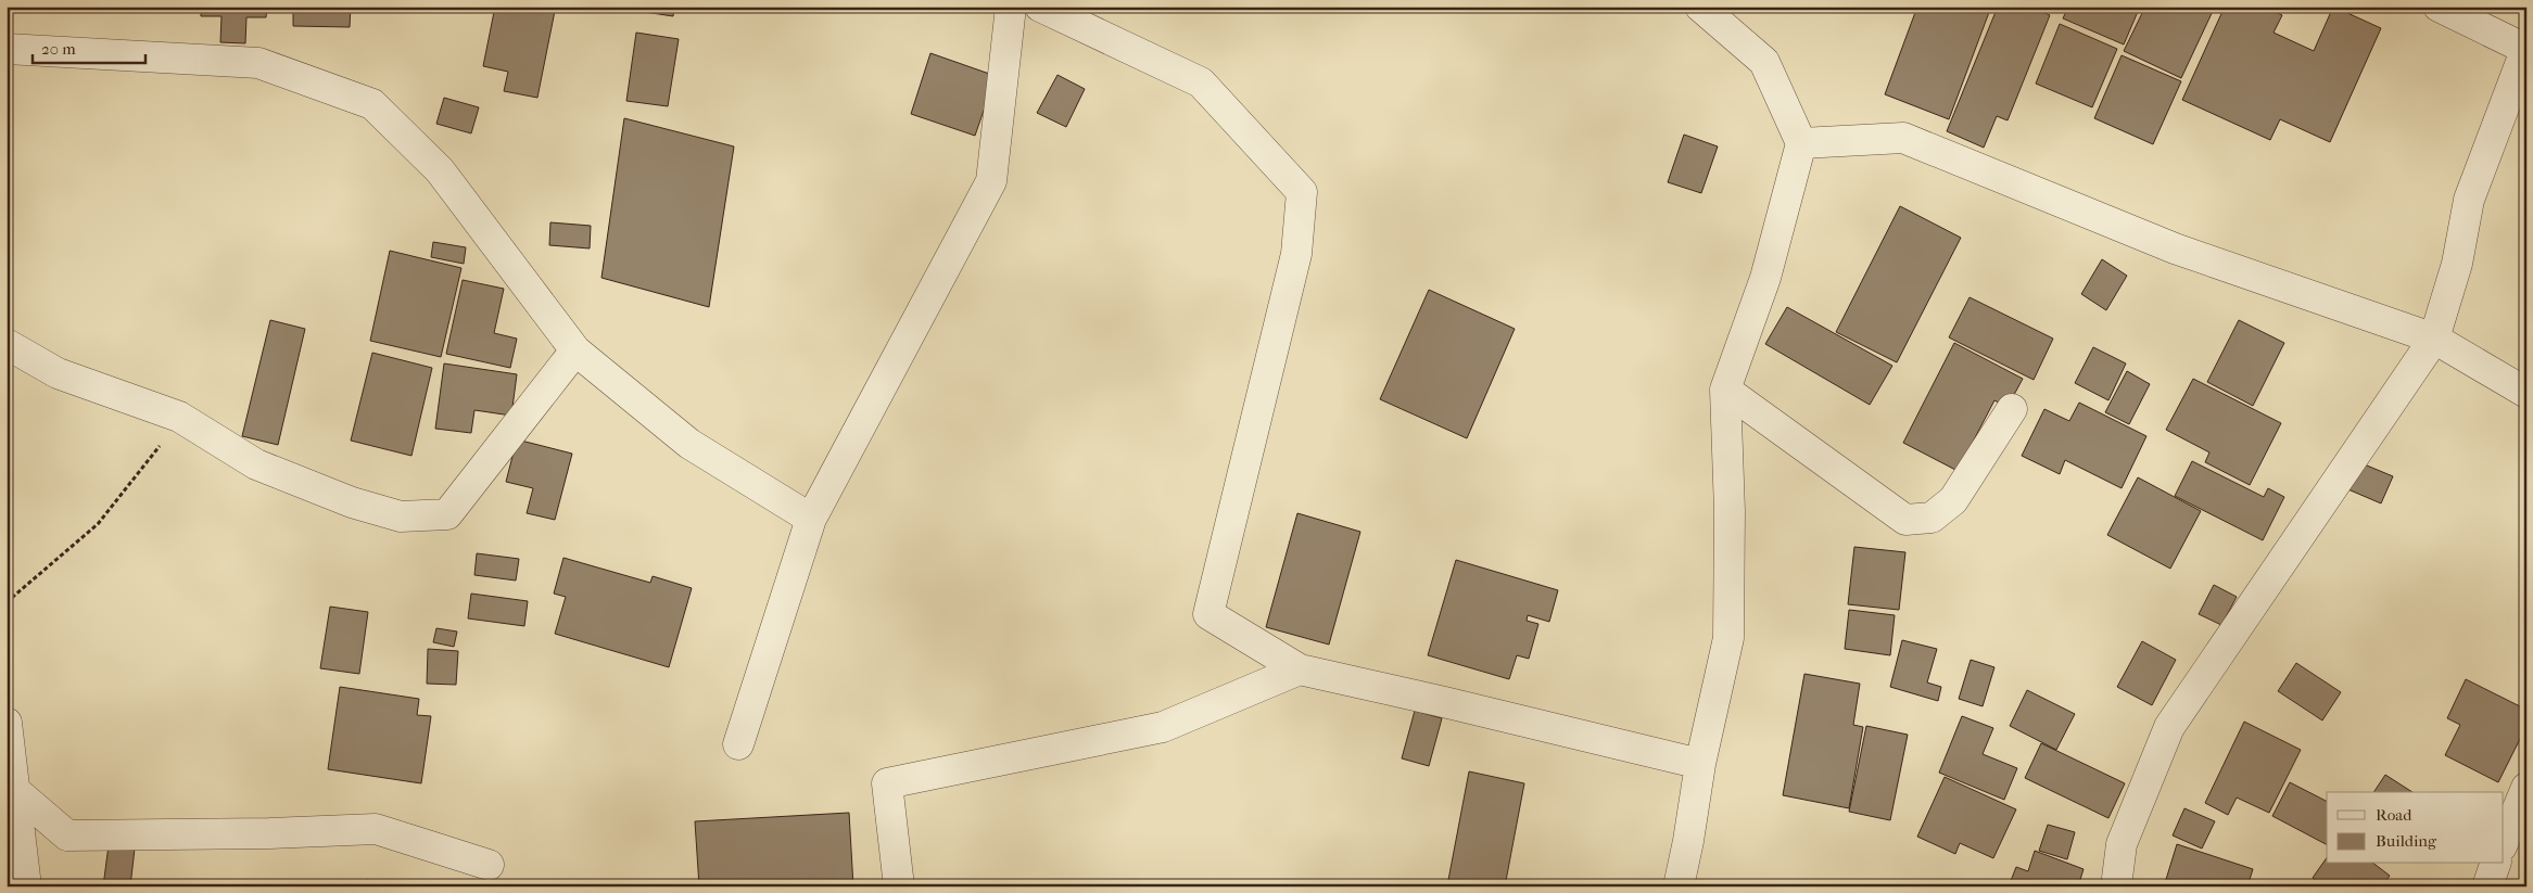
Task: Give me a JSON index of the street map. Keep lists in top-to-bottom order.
{
  "legend": ["Road", "Building"],
  "scale_bar": "20 m"
}
